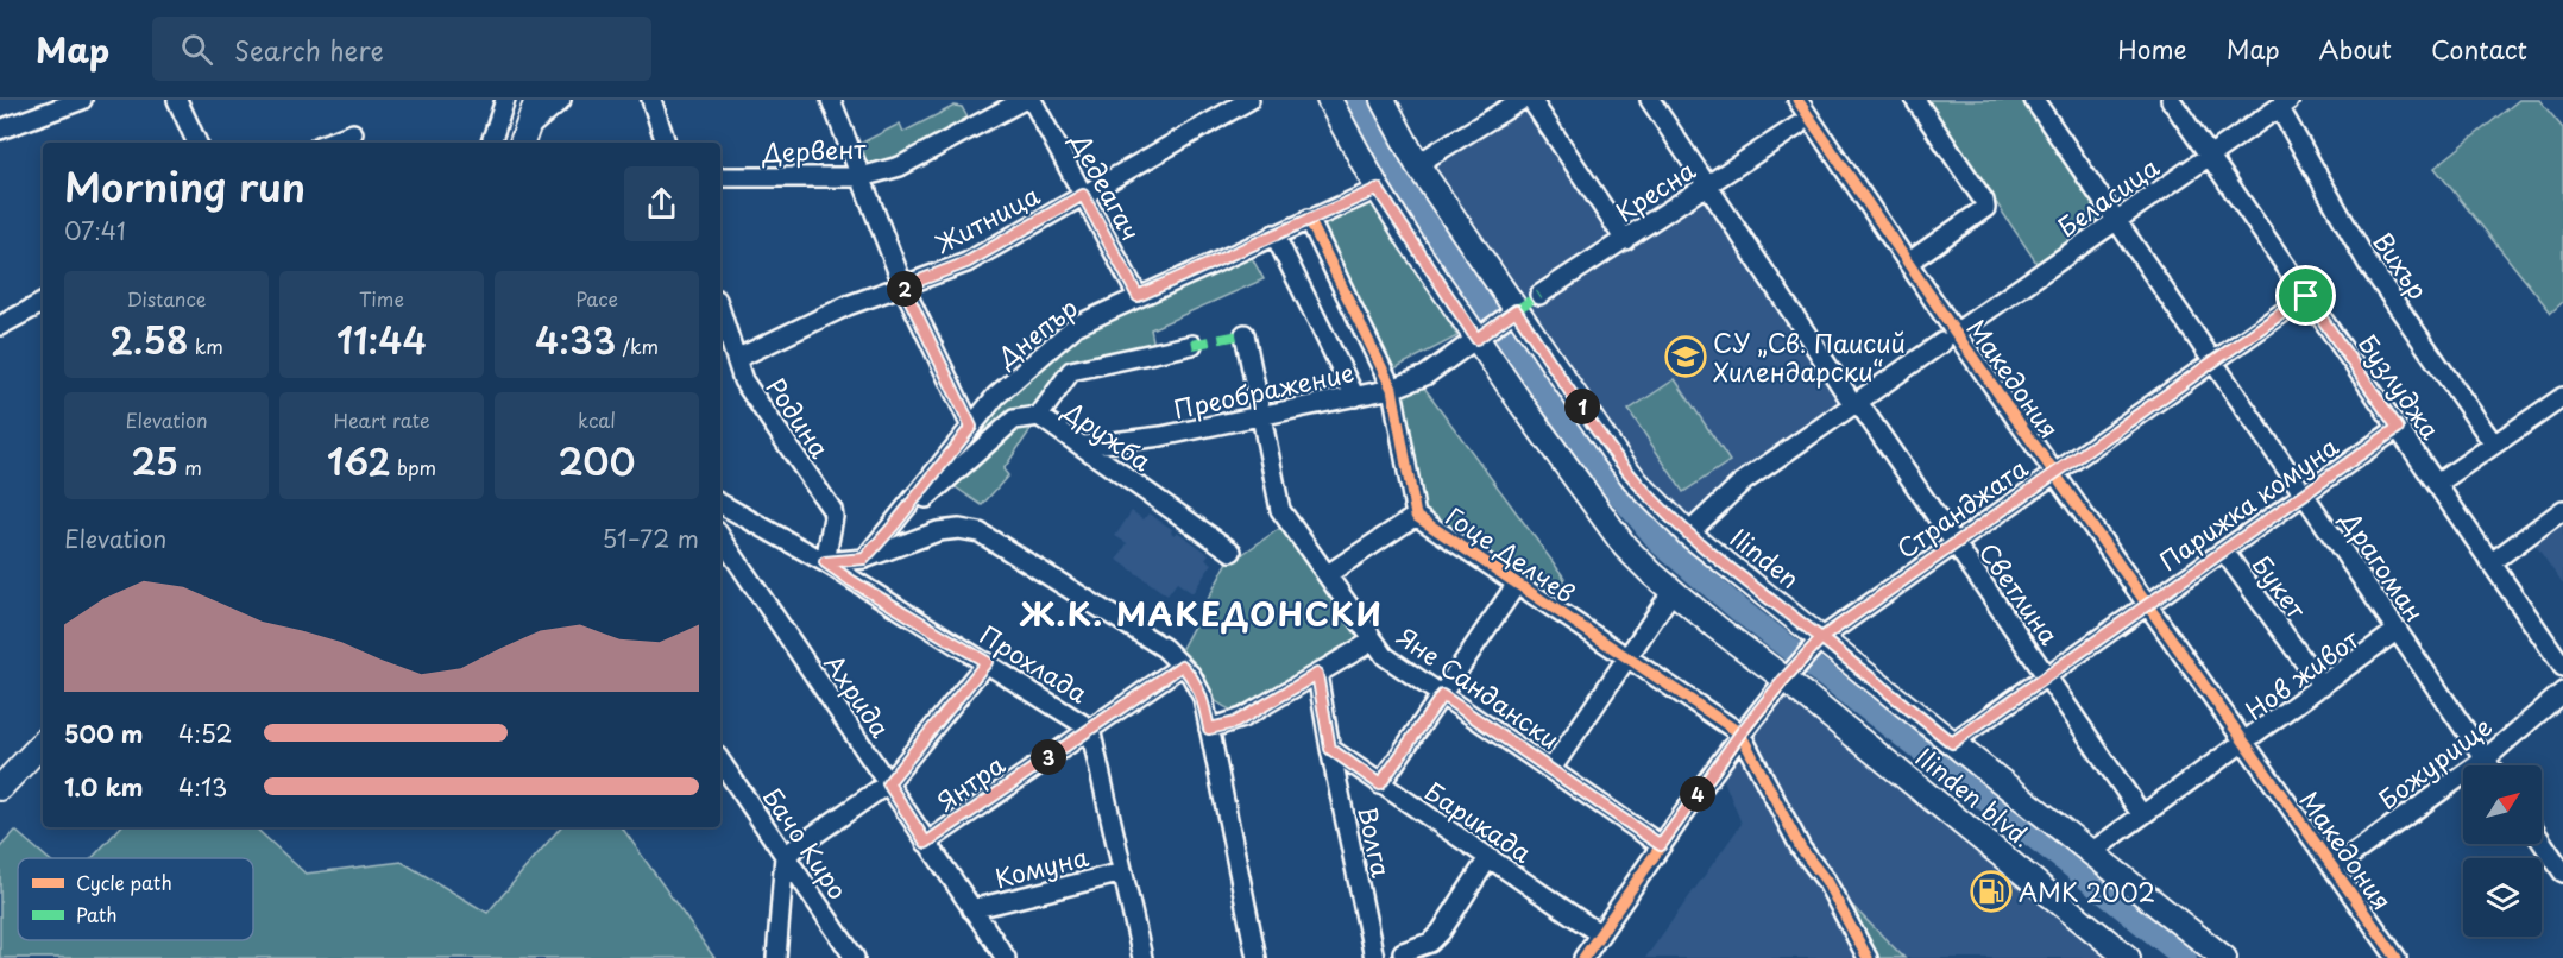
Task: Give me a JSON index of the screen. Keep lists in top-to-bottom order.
{
  "streets": {
    "main road": ["Ilinden", "Ilinden blvd."],
    "street": [
      "Дервент",
      "Дедеагач",
      "Кресна",
      "Беласица",
      "Житница",
      "Вихър",
      "Днепър",
      "Македония",
      "Бузлуджа",
      "Преображение",
      "Родина",
      "Дружба",
      "Парижка комуна",
      "Странджата",
      "Гоце Делчев",
      "Драгоман",
      "Букет",
      "Светлина",
      "Прохлада",
      "Нов живот",
      "Яне Сандански",
      "Ахрида",
      "Божурище",
      "Янтра",
      "Барикада",
      "Волга",
      "Бачо Киро",
      "Комуна"
    ]
  },
  "crossings": [
    ["Дедеагач", "Житница"],
    ["Дедеагач", "Днепър"],
    ["Кресна", "Светлина"],
    ["Беласица", "Вихър"],
    ["Беласица", "Македония"],
    ["Беласица", "Бузлуджа"],
    ["Беласица", "Ilinden"],
    ["Беласица", "Драгоман"],
    ["Беласица", "Светлина"],
    ["Житница", "Родина"],
    ["Днепър", "Дружба"],
    ["Днепър", "Гоце Делчев"],
    ["Днепър", "Ilinden"],
    ["Македония", "Парижка комуна"],
    ["Македония", "Странджата"],
    ["Македония", "Нов живот"],
    ["Македония", "Божурище"],
    ["Бузлуджа", "Парижка комуна"],
    ["Бузлуджа", "Странджата"],
    ["Преображение", "Дружба"],
    ["Преображение", "Гоце Делчев"],
    ["Преображение", "Ilinden"],
    ["Преображение", "Яне Сандански"],
    ["Родина", "Прохлада"],
    ["Парижка комуна", "Ilinden"],
    ["Парижка комуна", "Драгоман"],
    ["Парижка комуна", "Букет"],
    ["Парижка комуна", "Светлина"],
    ["Странджата", "Ilinden"],
    ["Странджата", "Драгоман"],
    ["Странджата", "Светлина"],
    ["Странджата", "Ilinden blvd."],
    ["Ilinden", "Нов живот"],
    ["Ilinden", "Ilinden blvd."],
    ["Драгоман", "Нов живот"],
    ["Драгоман", "Божурище"],
    ["Букет", "Нов живот"],
    ["Светлина", "Нов живот"],
    ["Прохлада", "Янтра"],
    ["Прохлада", "Комуна"],
    ["Ахрида", "Янтра"],
    ["Ахрида", "Комуна"],
    ["Барикада", "Волга"]
  ],
  "districts": ["Ж.К. МАКЕДОНСКИ"],
  "places": {
    "school or university": ["СУ „Св. Паисий Хилендарски“"],
    "fuel station": ["АМК 2002"]
  },
  "legend": ["Cycle path", "Path"],
  "north": "top right",
  "page": {
    "header": "Map",
    "search": "Search here",
    "nav": [
      "Home",
      "Map",
      "About",
      "Contact"
    ],
    "heading": ["Morning run", "07:41"],
    "stats": [
      ["Distance", "2.58 km"],
      ["Time", "11:44"],
      ["Pace", "4:33 /km"],
      ["Elevation", "25 m"],
      ["Heart rate", "162 bpm"],
      ["kcal", "200"]
    ],
    "pins": [
      "2",
      "1",
      "3",
      "4"
    ],
    "chart": ["Elevation", "51–72 m"],
    "list": [
      {
        "name": "500 m",
        "note": "4:52"
      },
      {
        "name": "1.0 km",
        "note": "4:13"
      }
    ]
  }
}
